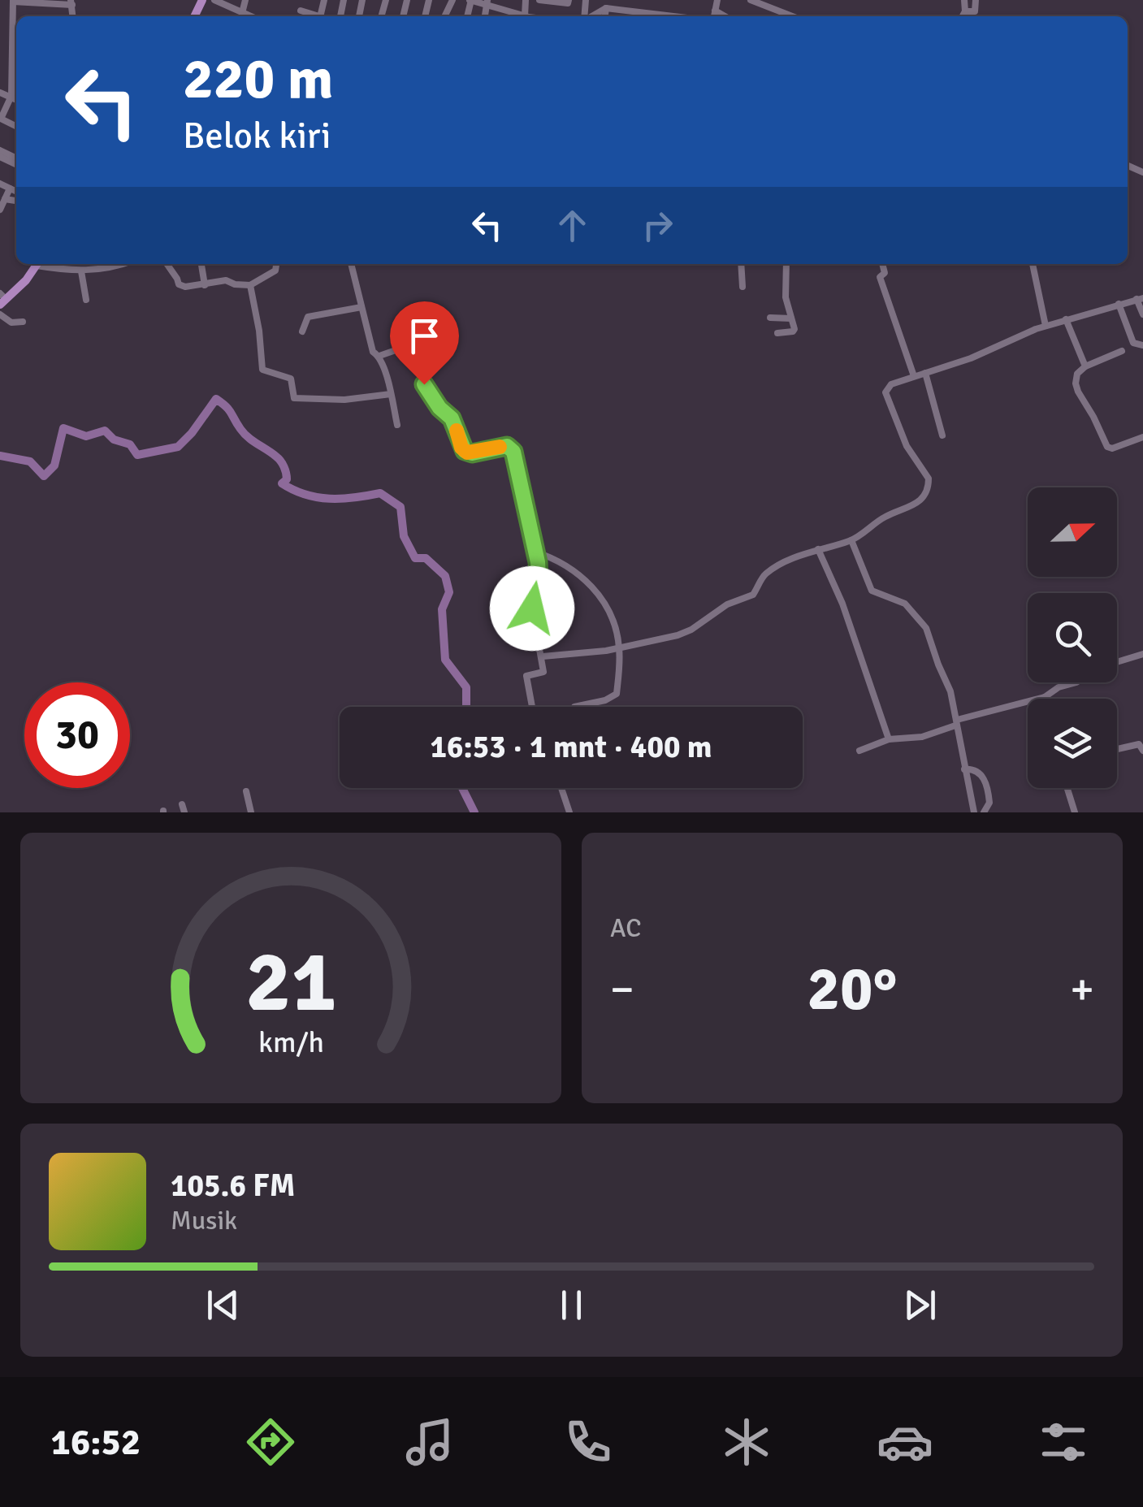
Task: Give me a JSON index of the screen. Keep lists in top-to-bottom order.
{
  "north": "right",
  "page": {
    "turn": ["220 m", "Belok kiri"],
    "limit": "30",
    "trip": "16:53 · 1 mnt · 400 m",
    "tile": "AC",
    "heat": ["−", "20°", "+"],
    "song": ["105.6 FM", "Musik"],
    "tabs": "16:52",
    "gauge": ["21", "km/h"]
  }
}
